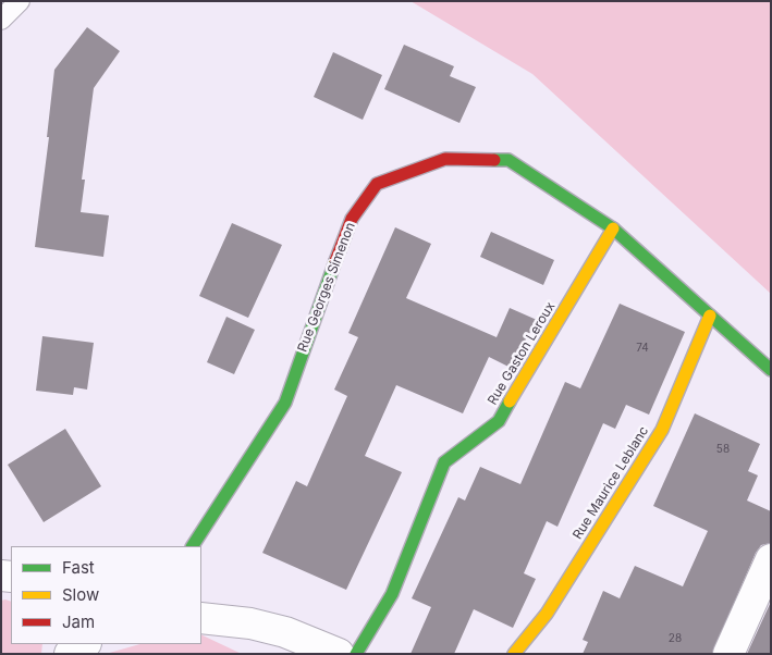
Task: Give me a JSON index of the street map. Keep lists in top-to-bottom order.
{
  "streets": {
    "street": ["Rue Georges Simenon", "Rue Gaston Leroux", "Rue Maurice Leblanc"]
  },
  "crossings": [
    ["Rue Georges Simenon", "Rue Gaston Leroux"],
    ["Rue Georges Simenon", "Rue Maurice Leblanc"]
  ],
  "house_numbers": ["74", "58", "28"],
  "legend": ["Fast", "Slow", "Jam"]
}
